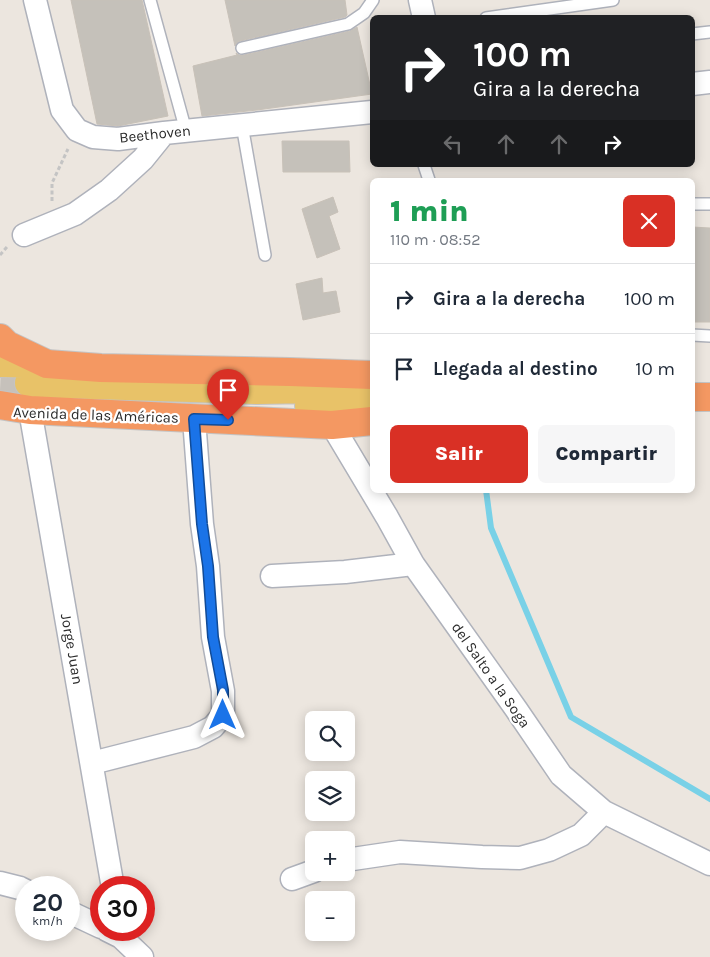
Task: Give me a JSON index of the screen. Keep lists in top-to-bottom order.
{
  "streets": {
    "highway": ["Avenida de las Américas"],
    "street": ["Beethoven", "Jorge Juan", "del Salto a la Soga"]
  },
  "crossings": [
    ["Avenida de las Américas", "Jorge Juan"],
    ["Avenida de las Américas", "del Salto a la Soga"]
  ],
  "page": {
    "turn": ["100 m", "Gira a la derecha"],
    "heading": ["1 min", "110 m · 08:52"],
    "list": [
      {
        "name": "Gira a la derecha",
        "value": "100 m"
      },
      {
        "name": "Llegada al destino",
        "value": "10 m"
      }
    ],
    "buttons": ["Salir", "Compartir"],
    "map_buttons": ["+", "−"],
    "speed": "20 km/h",
    "limit": "30"
  }
}
